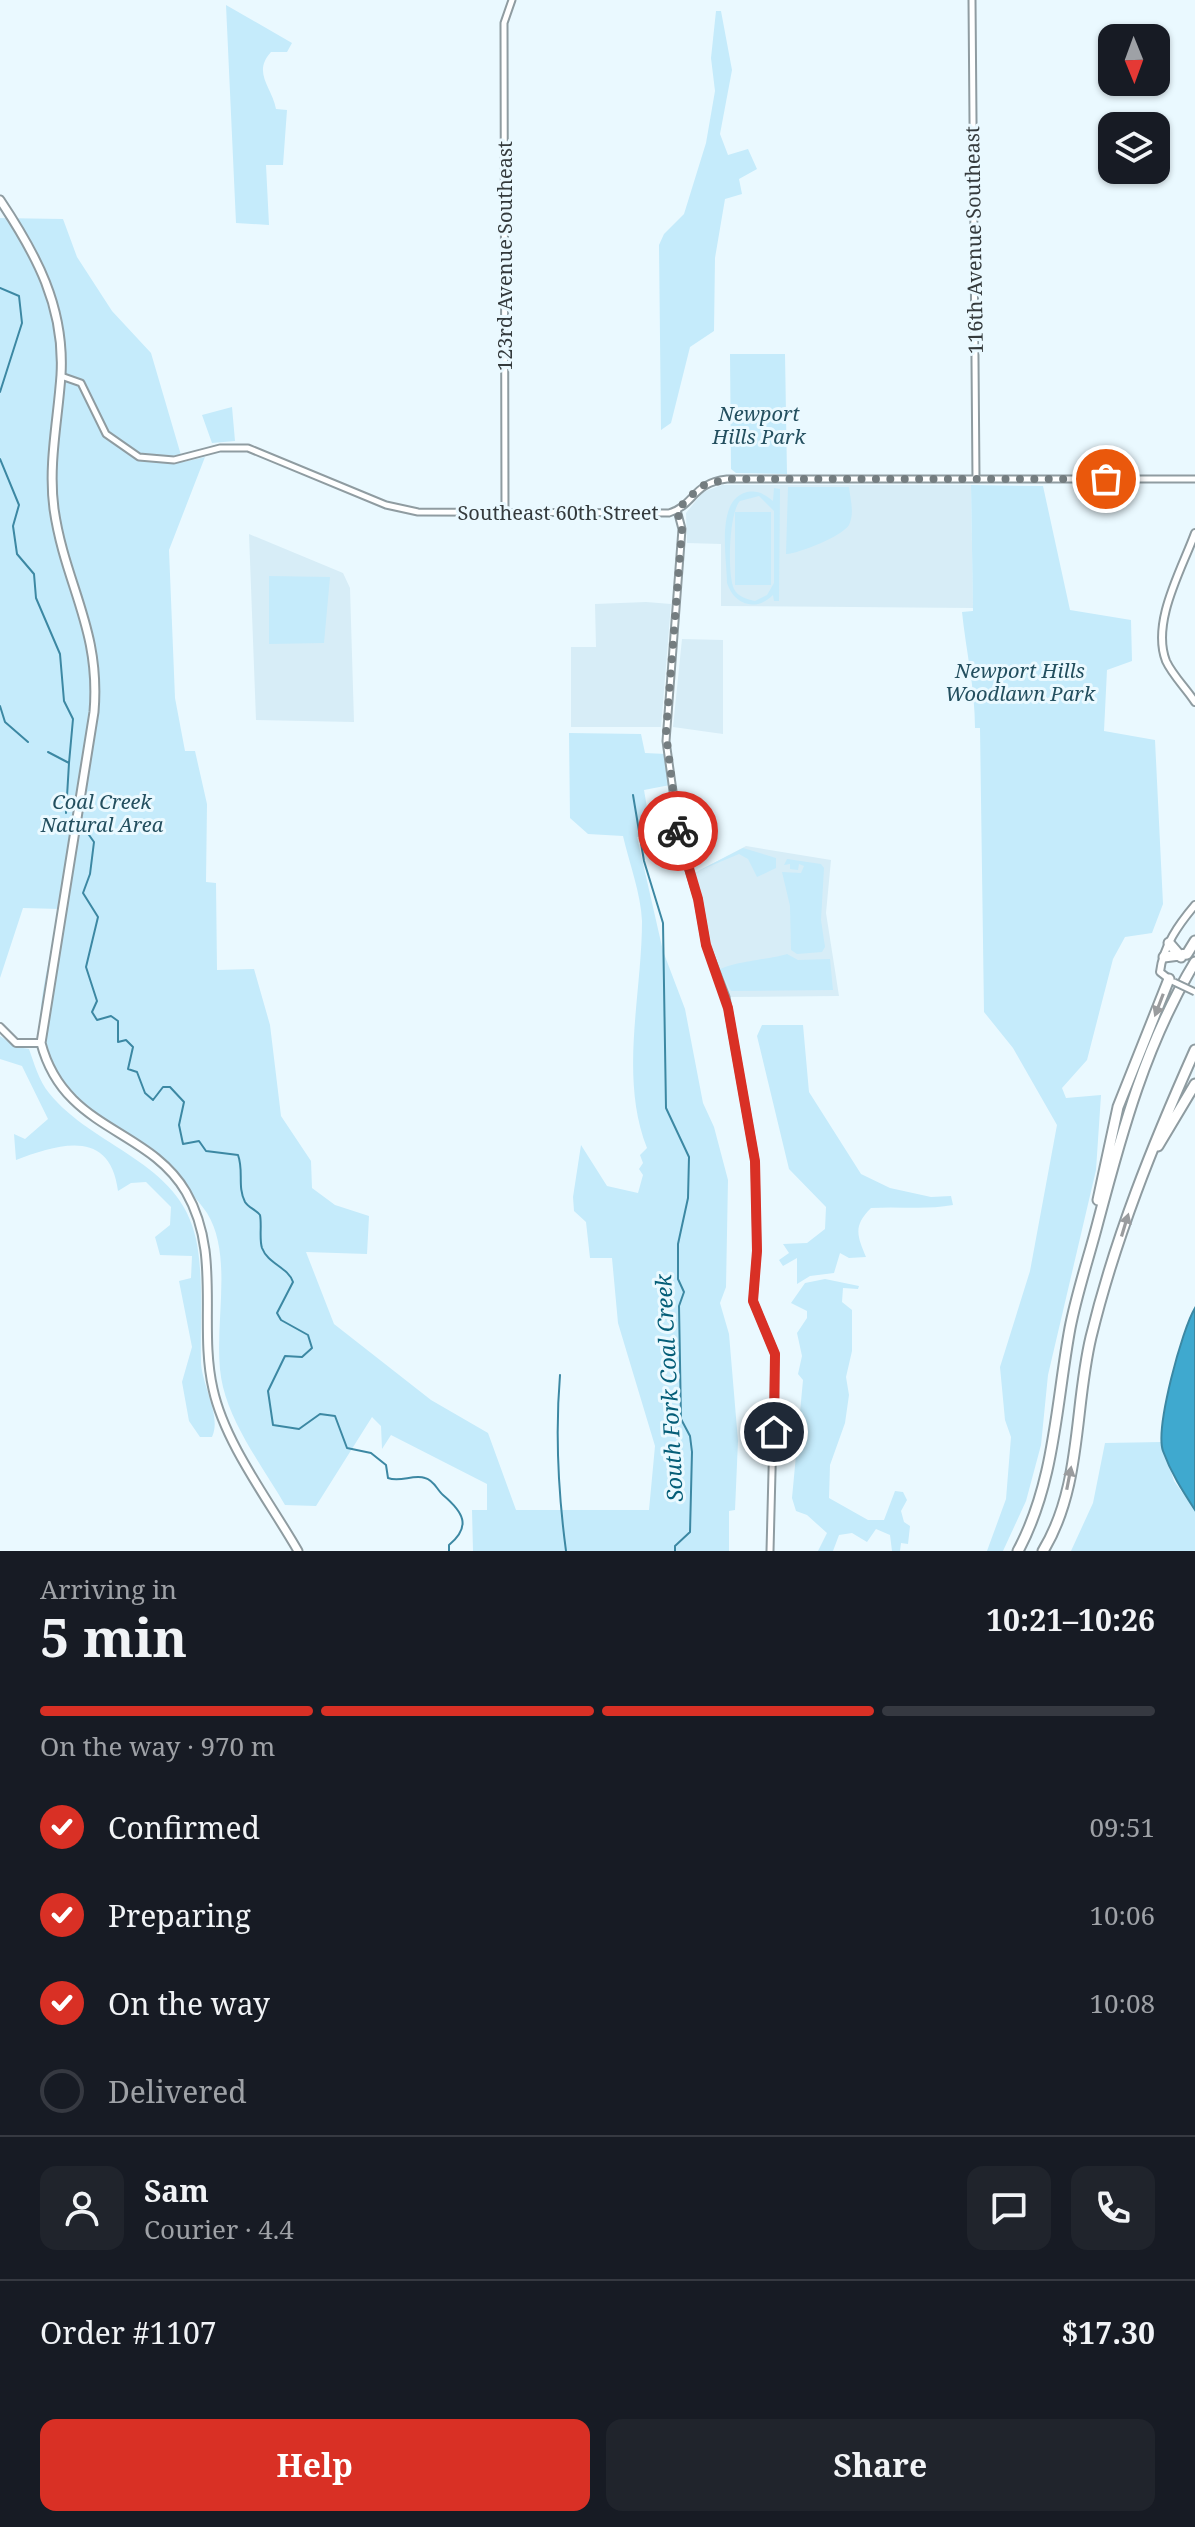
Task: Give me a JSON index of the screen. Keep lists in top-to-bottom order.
{
  "streets": {
    "street": ["116th Avenue Southeast", "123rd Avenue Southeast", "Southeast 60th Street"]
  },
  "crossings": [
    ["116th Avenue Southeast", "Southeast 60th Street"],
    ["123rd Avenue Southeast", "Southeast 60th Street"]
  ],
  "water": ["South Fork Coal Creek"],
  "parks": ["Newport Hills Park", "Newport Hills Woodlawn Park", "Coal Creek Natural Area"],
  "north": "bottom",
  "page": {
    "heading": ["5 min", "Arriving in", "10:21–10:26"],
    "panel": [
      "Sam",
      "Courier · 4.4",
      "Order #1107",
      "$17.30"
    ],
    "bar": "On the way · 970 m",
    "list": [
      ["Confirmed", "09:51"],
      ["Preparing", "10:06"],
      ["On the way", "10:08"],
      "Delivered"
    ],
    "buttons": ["Help", "Share"]
  }
}
